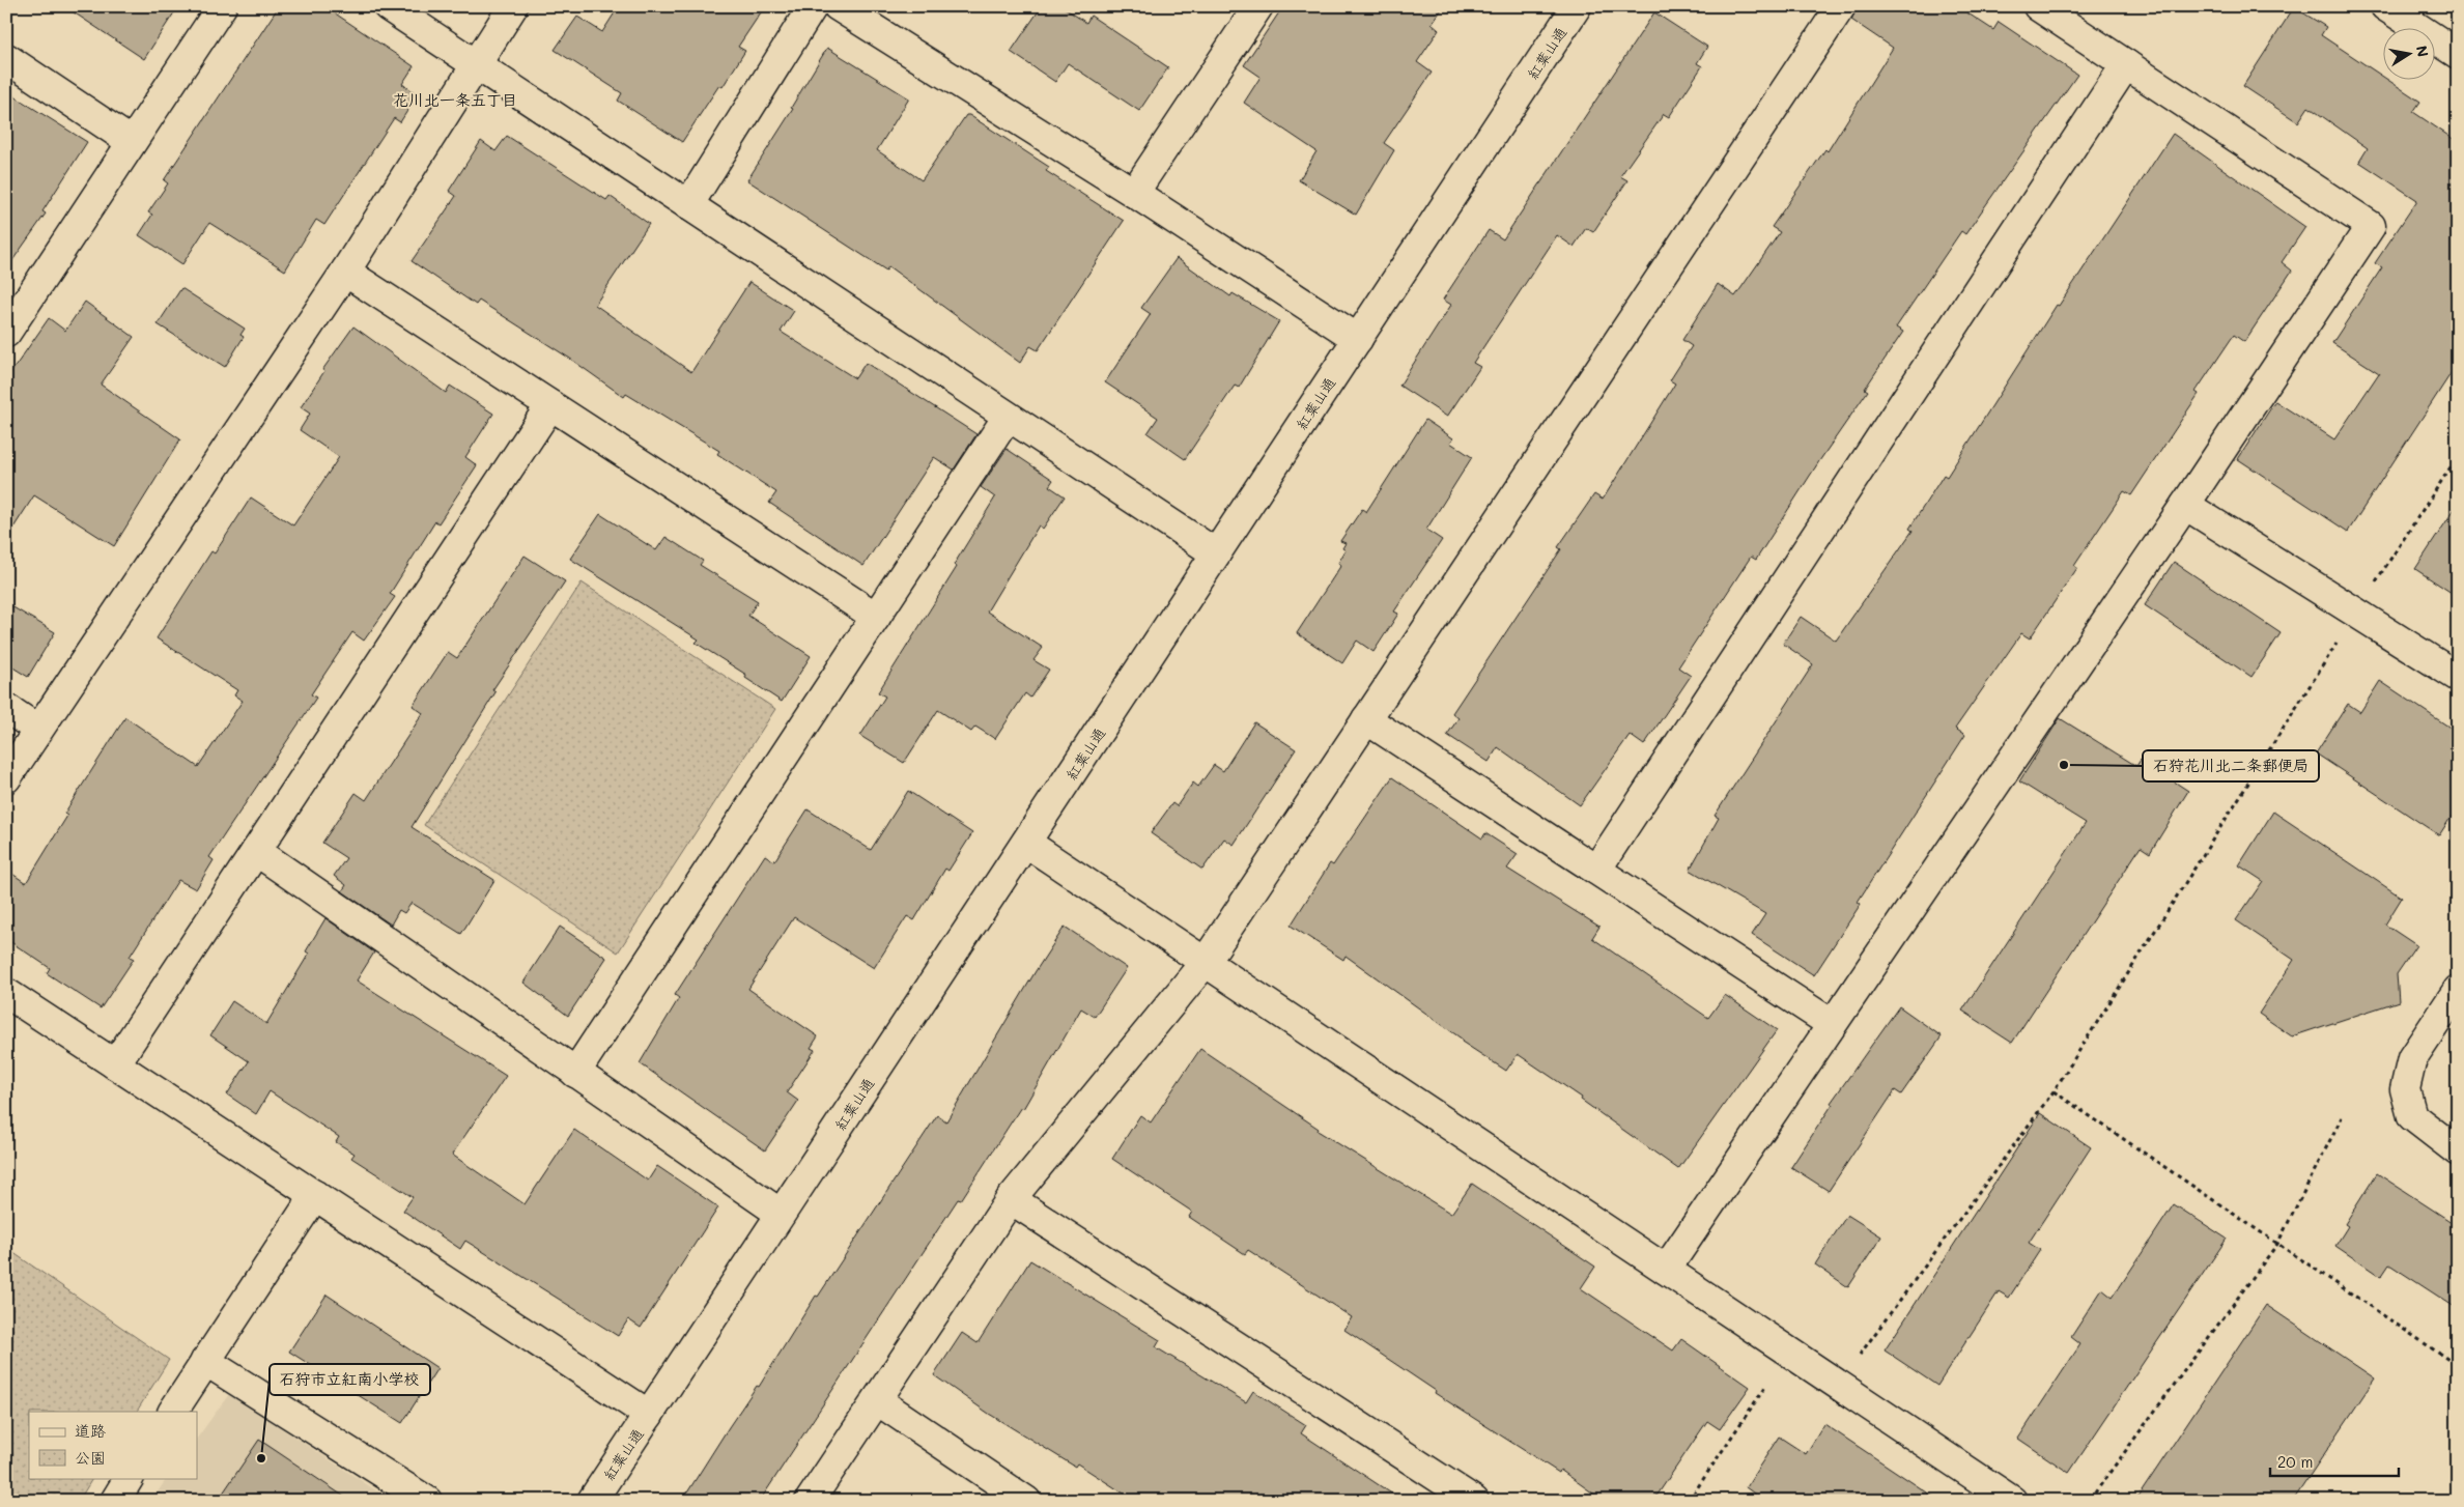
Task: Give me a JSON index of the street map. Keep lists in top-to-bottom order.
{
  "streets": {
    "street": ["紅葉山通"]
  },
  "districts": ["花川北一条五丁目"],
  "places": ["石狩花川北二条郵便局", "石狩市立紅南小学校"],
  "legend": ["道路", "公園"],
  "scale_bar": "20 m",
  "north": "right"
}
